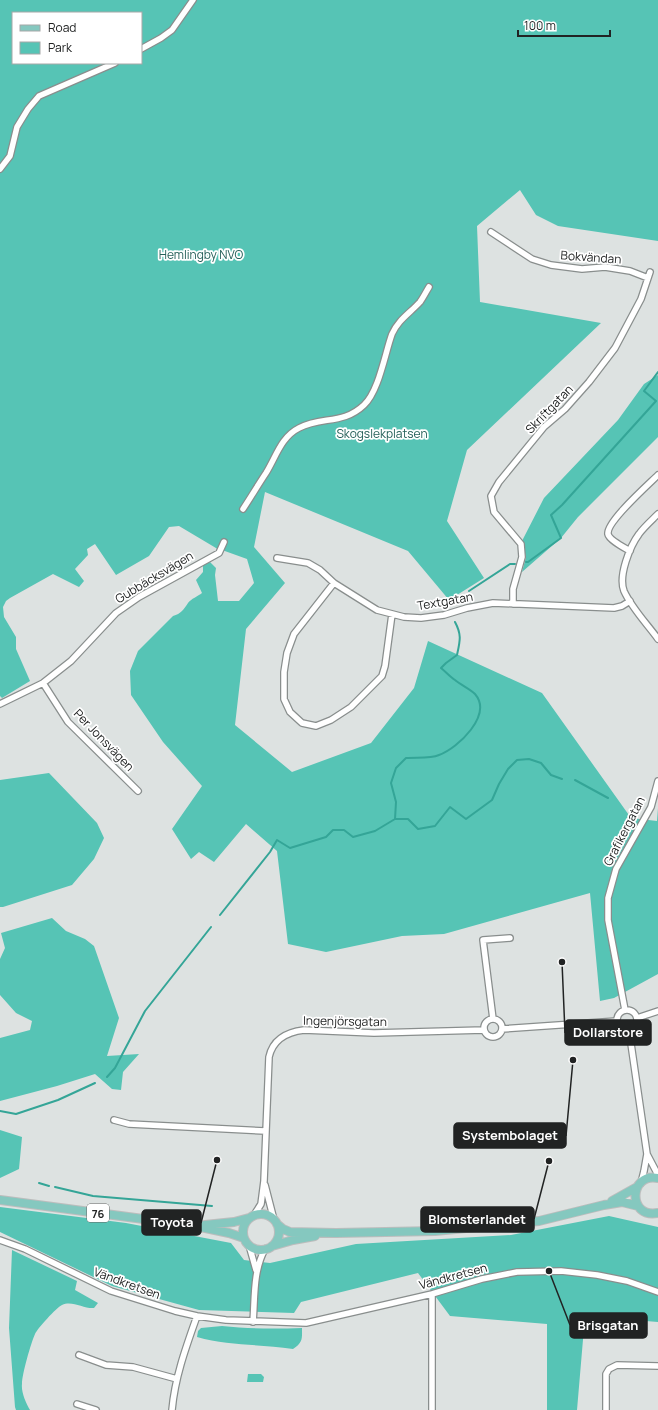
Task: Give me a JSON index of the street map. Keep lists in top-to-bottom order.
{
  "streets": {
    "main road": ["76"],
    "street": [
      "Bokvändan",
      "Skriftgatan",
      "Gubbäcksvägen",
      "Textgatan",
      "Per Jonsvägen",
      "Grafikergatan",
      "Ingenjörsgatan",
      "Vändkretsen"
    ]
  },
  "crossings": [
    ["Bokvändan", "Skriftgatan"],
    ["Skriftgatan", "Textgatan"],
    ["Gubbäcksvägen", "Per Jonsvägen"],
    ["Grafikergatan", "Ingenjörsgatan"],
    ["Ingenjörsgatan", "76"]
  ],
  "parks": ["Hemlingby NVO", "Skogslekplatsen"],
  "places": [
    "Dollarstore",
    "Systembolaget",
    "Toyota",
    "Blomsterlandet",
    "Brisgatan"
  ],
  "legend": ["Road", "Park"],
  "scale_bar": "100 m"
}
